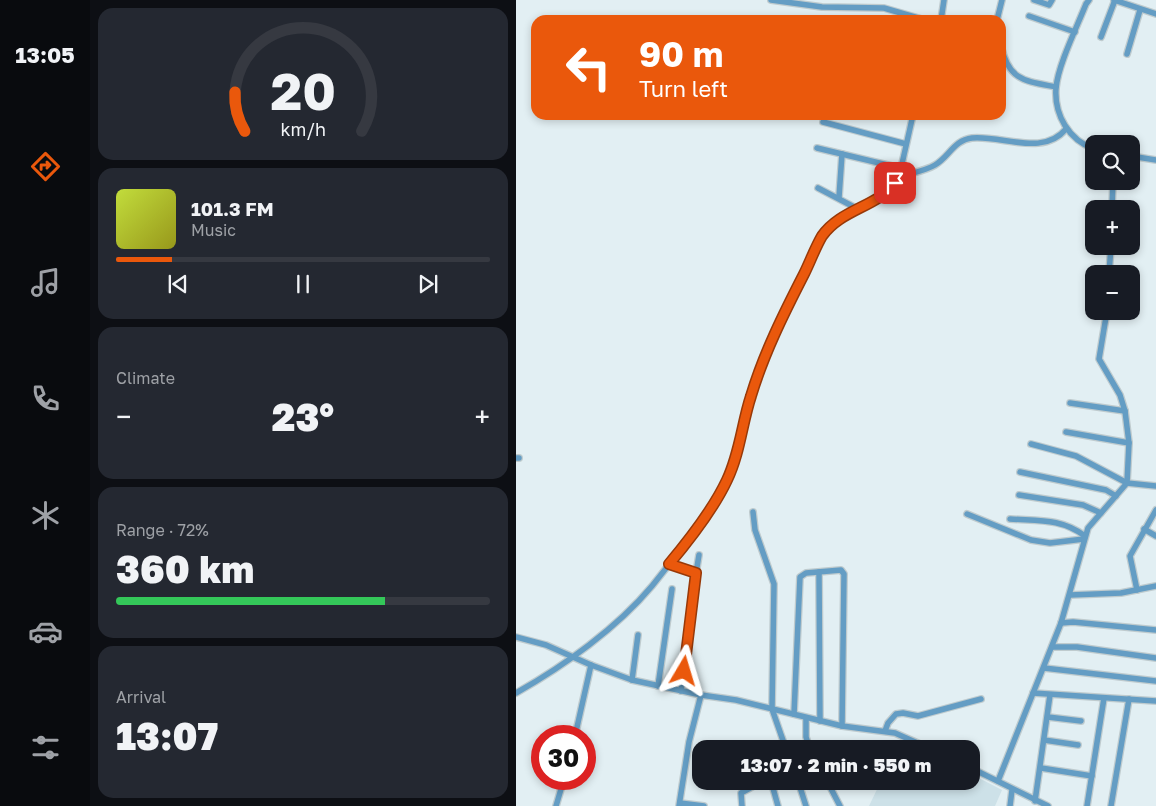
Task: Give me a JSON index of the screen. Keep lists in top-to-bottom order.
{
  "page": {
    "tabs": "13:05",
    "turn": ["90 m", "Turn left"],
    "map_buttons": ["+", "−"],
    "song": ["101.3 FM", "Music"],
    "tile": [
      "Climate",
      ["Range · 72%", "360 km"],
      ["Arrival", "13:07"]
    ],
    "heat": ["−", "23°", "+"],
    "limit": "30",
    "trip": "13:07 · 2 min · 550 m",
    "gauge": ["20", "km/h"]
  }
}
